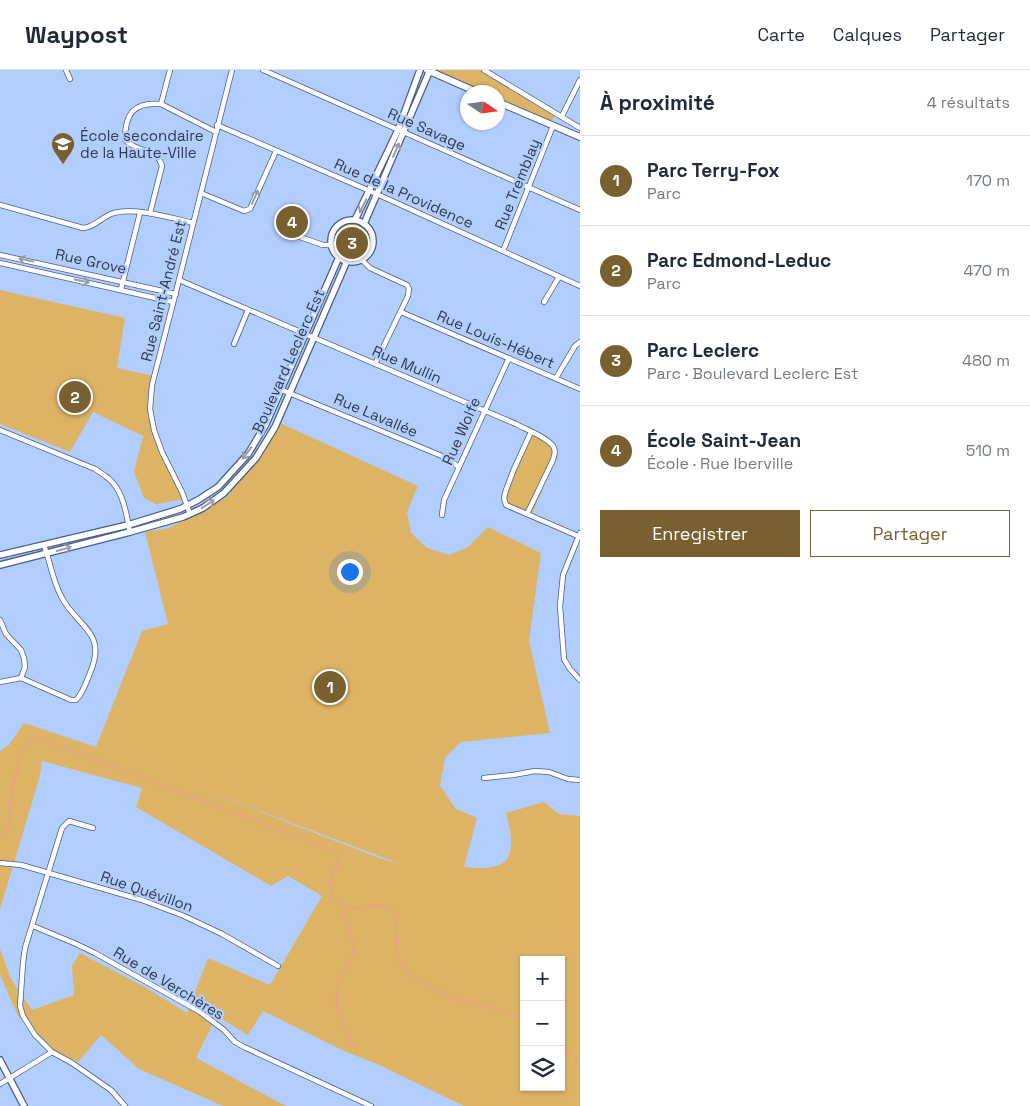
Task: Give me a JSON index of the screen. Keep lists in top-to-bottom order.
{
  "streets": {
    "street": [
      "Rue Savage",
      "Rue Tremblay",
      "Rue de la Providence",
      "Rue Grove",
      "Rue Saint-André Est",
      "Rue Louis-Hébert",
      "Boulevard Leclerc Est",
      "Rue Mullin",
      "Rue Lavallée",
      "Rue Wolfe",
      "Rue Quévillon",
      "Rue de Verchères"
    ]
  },
  "crossings": [
    ["Rue Savage", "Rue Tremblay"],
    ["Rue Tremblay", "Rue de la Providence"],
    ["Rue de la Providence", "Rue Saint-André Est"],
    ["Rue Grove", "Rue Saint-André Est"],
    ["Rue Saint-André Est", "Boulevard Leclerc Est"],
    ["Rue Saint-André Est", "Rue Mullin"],
    ["Rue Louis-Hébert", "Rue Wolfe"],
    ["Boulevard Leclerc Est", "Rue Mullin"],
    ["Boulevard Leclerc Est", "Rue Lavallée"],
    ["Rue Mullin", "Rue Wolfe"],
    ["Rue Lavallée", "Rue Wolfe"]
  ],
  "places": {
    "school or university": ["École secondaire de la Haute-Ville"]
  },
  "north": "right",
  "page": {
    "header": "Waypost",
    "nav": ["Carte", "Calques", "Partager"],
    "heading": ["À proximité", "4 résultats"],
    "list": [
      {
        "mark": "1",
        "name": "Parc Terry-Fox",
        "note": "Parc",
        "value": "170 m"
      },
      {
        "mark": "2",
        "name": "Parc Edmond-Leduc",
        "note": "Parc",
        "value": "470 m"
      },
      {
        "mark": "3",
        "name": "Parc Leclerc",
        "note": "Parc · Boulevard Leclerc Est",
        "value": "480 m"
      },
      {
        "mark": "4",
        "name": "École Saint-Jean",
        "note": "École · Rue Iberville",
        "value": "510 m"
      }
    ],
    "pins": [
      "4",
      "3",
      "2",
      "1"
    ],
    "buttons": ["Enregistrer", "Partager"],
    "map_buttons": ["+", "−"]
  }
}
